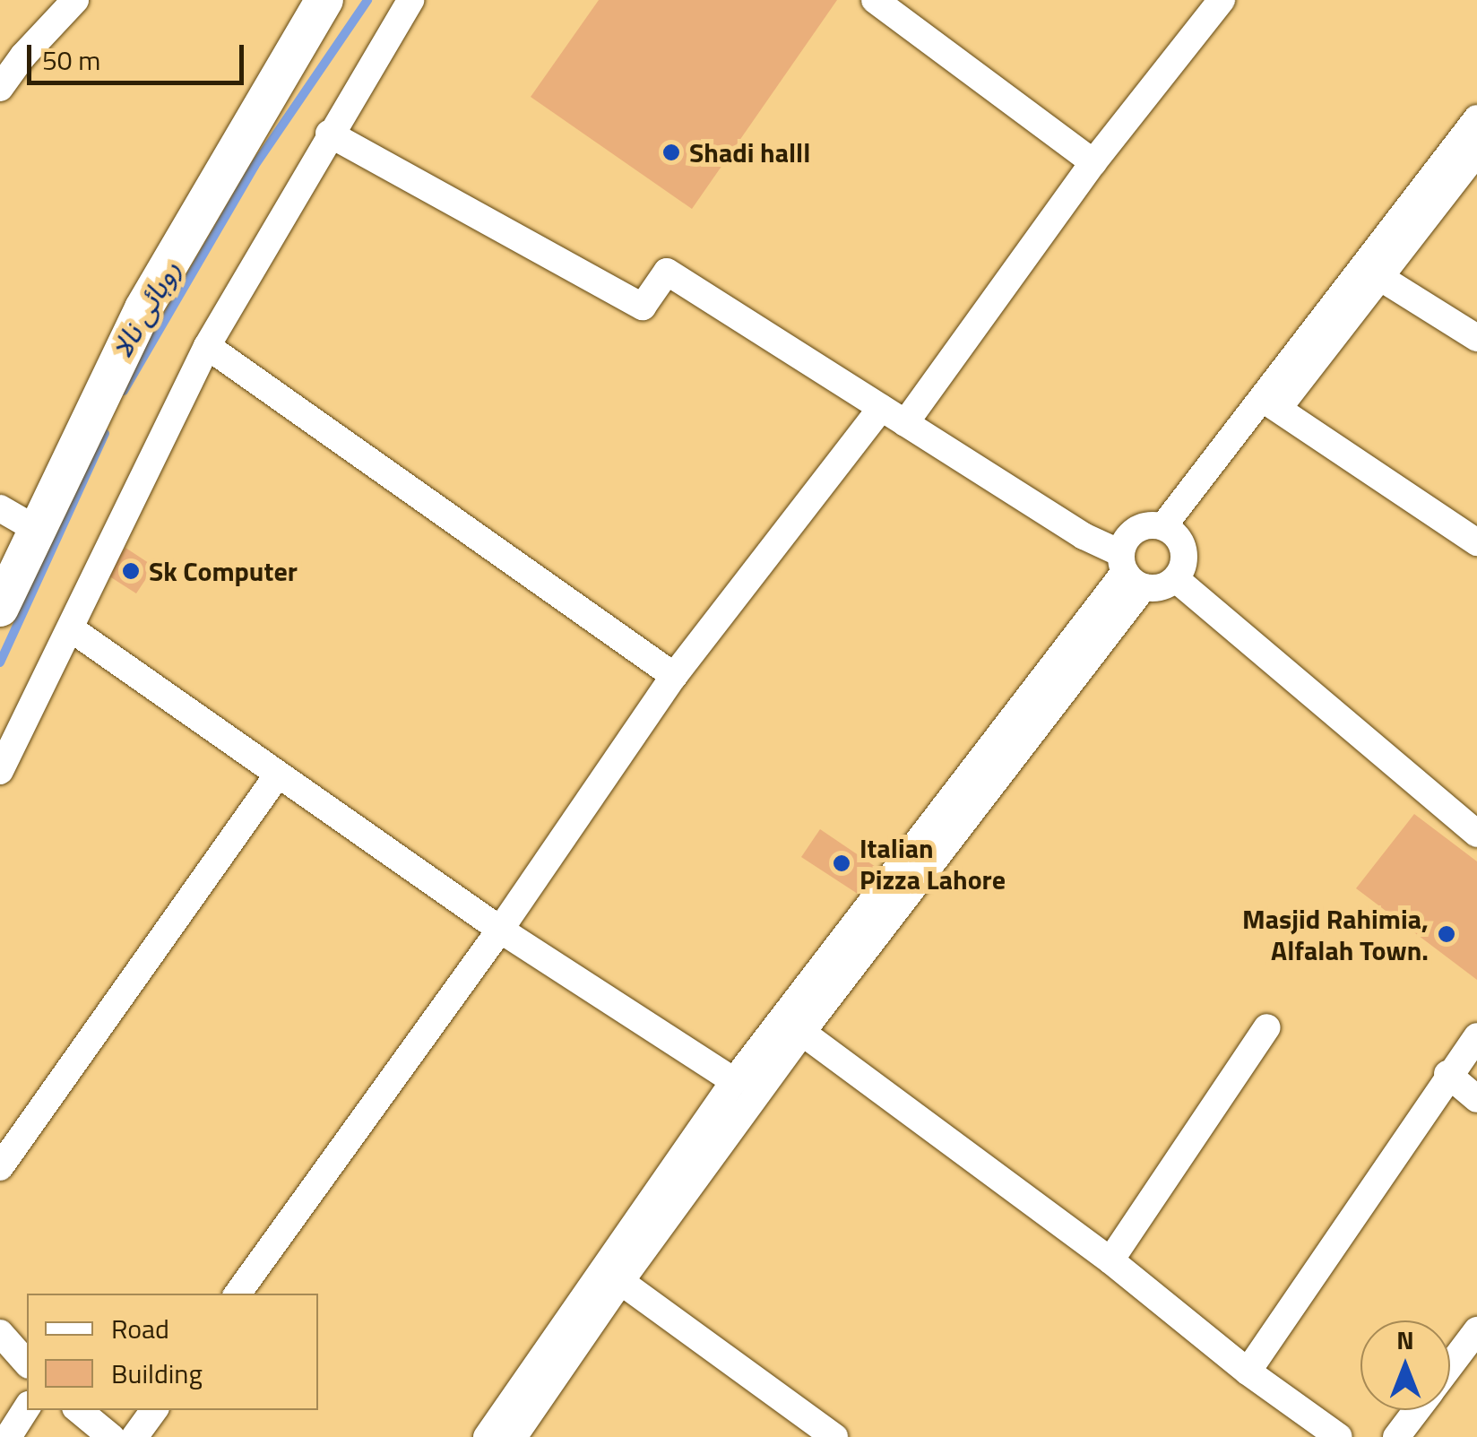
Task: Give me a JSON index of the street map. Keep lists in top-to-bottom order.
{
  "water": ["روہائی نالا"],
  "places": [
    "Shadi halll",
    "Sk Computer",
    "Italian Pizza Lahore",
    "Masjid Rahimia, Alfalah Town."
  ],
  "legend": ["Road", "Building"],
  "scale_bar": "50 m",
  "north": "top"
}
